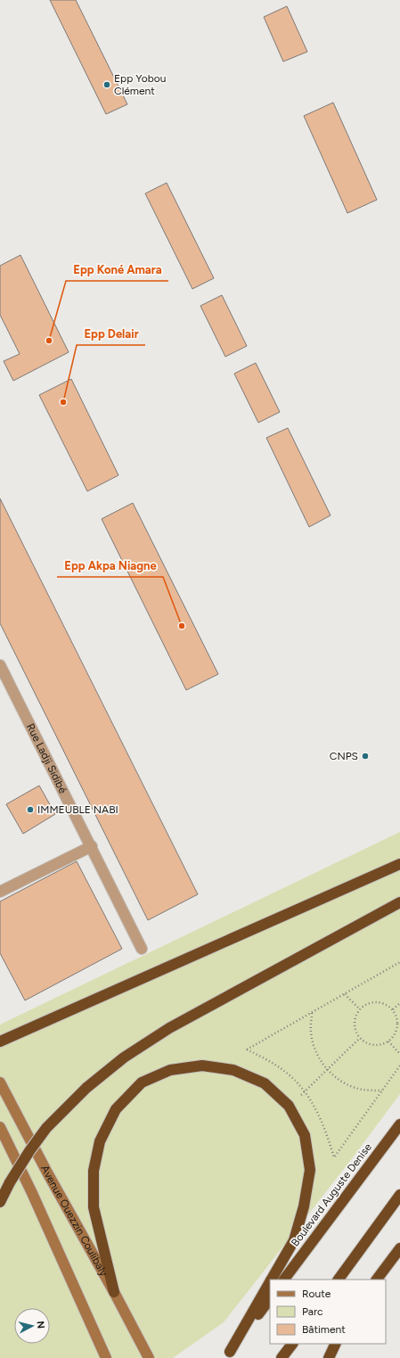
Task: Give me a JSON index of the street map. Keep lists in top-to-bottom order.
{
  "streets": {
    "highway": ["Boulevard Auguste Denise"],
    "street": ["Rue Ladji Sidibé", "Avenue Ouezzin Coulibaly"]
  },
  "places": [
    "Epp Yobou Clément",
    "Epp Koné Amara",
    "Epp Delair",
    "Epp Akpa Niagne",
    "CNPS",
    "IMMEUBLE NABI"
  ],
  "legend": ["Route", "Parc", "Bâtiment"],
  "north": "right"
}
